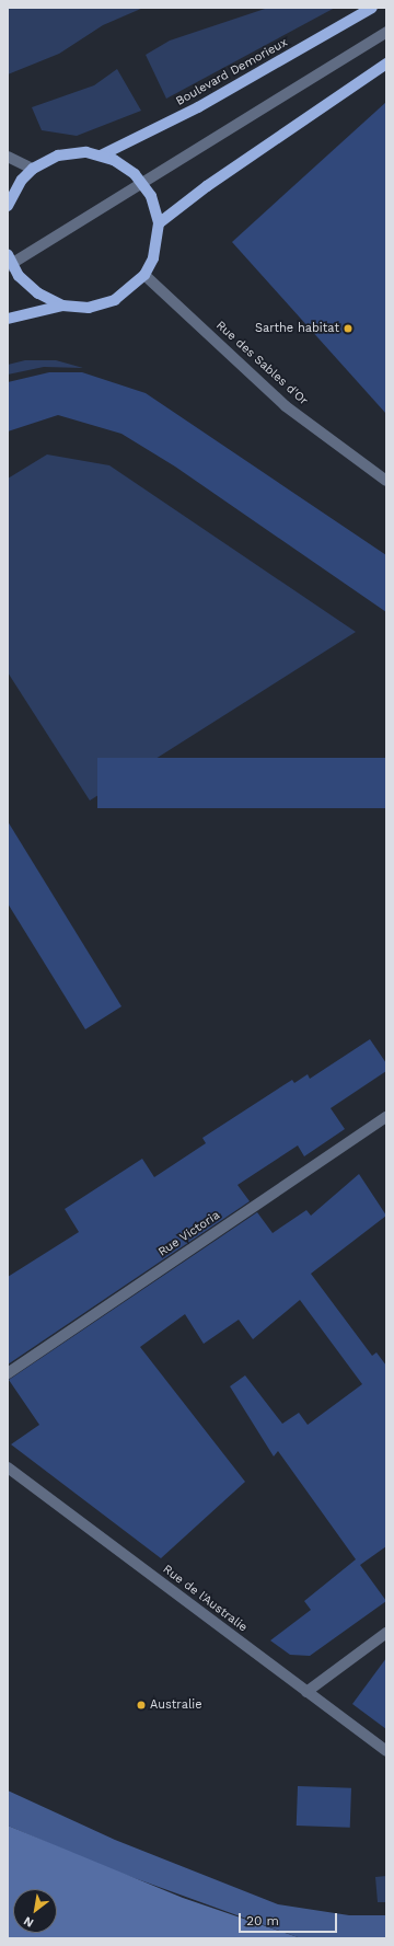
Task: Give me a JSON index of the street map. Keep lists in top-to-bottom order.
{
  "streets": {
    "main road": ["Boulevard Demorieux"],
    "street": ["Rue des Sables d'Or", "Rue Victoria", "Rue de l'Australie"]
  },
  "places": ["Sarthe habitat", "Australie"],
  "scale_bar": "20 m",
  "north": "bottom left"
}
